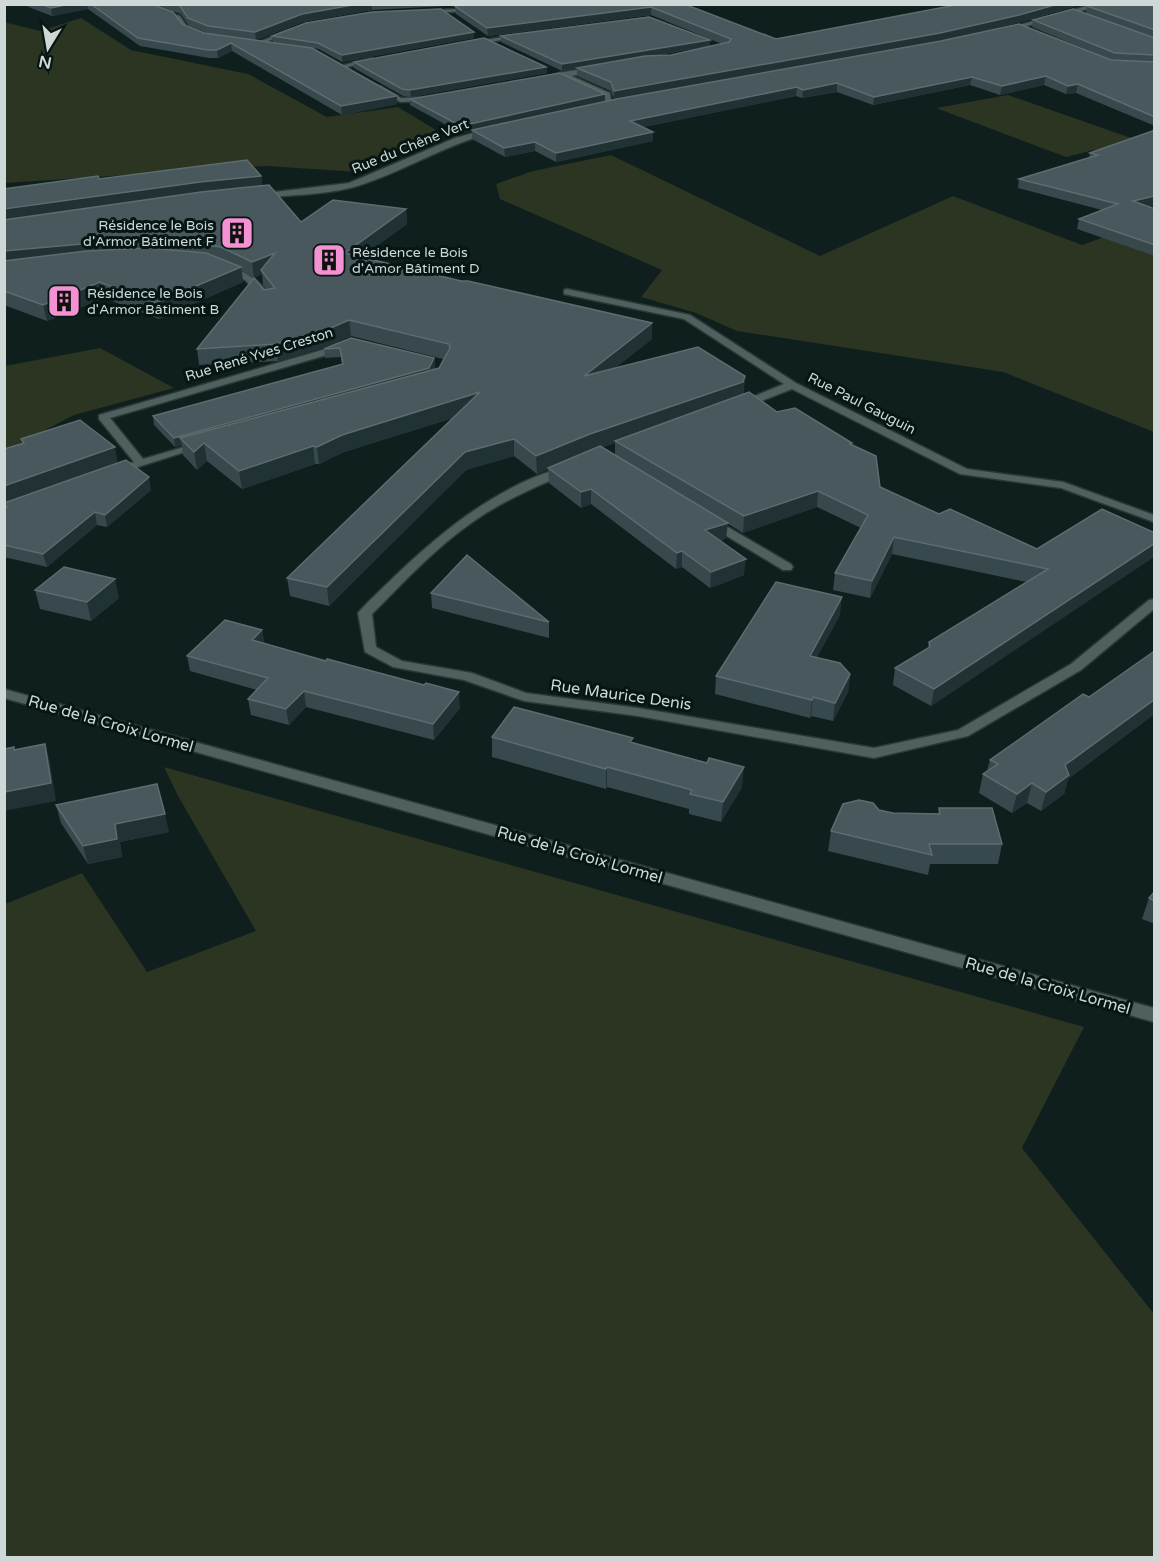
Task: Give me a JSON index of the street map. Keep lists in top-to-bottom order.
{
  "streets": {
    "street": [
      "Rue du Chêne Vert",
      "Rue René Yves Creston",
      "Rue Paul Gauguin",
      "Rue Maurice Denis",
      "Rue de la Croix Lormel"
    ]
  },
  "places": {
    "building": ["Résidence le Bois d'Armor Bâtiment F", "Résidence le Bois d'Amor Bâtiment D", "Résidence le Bois d'Armor Bâtiment B"]
  },
  "north": "bottom"
}
